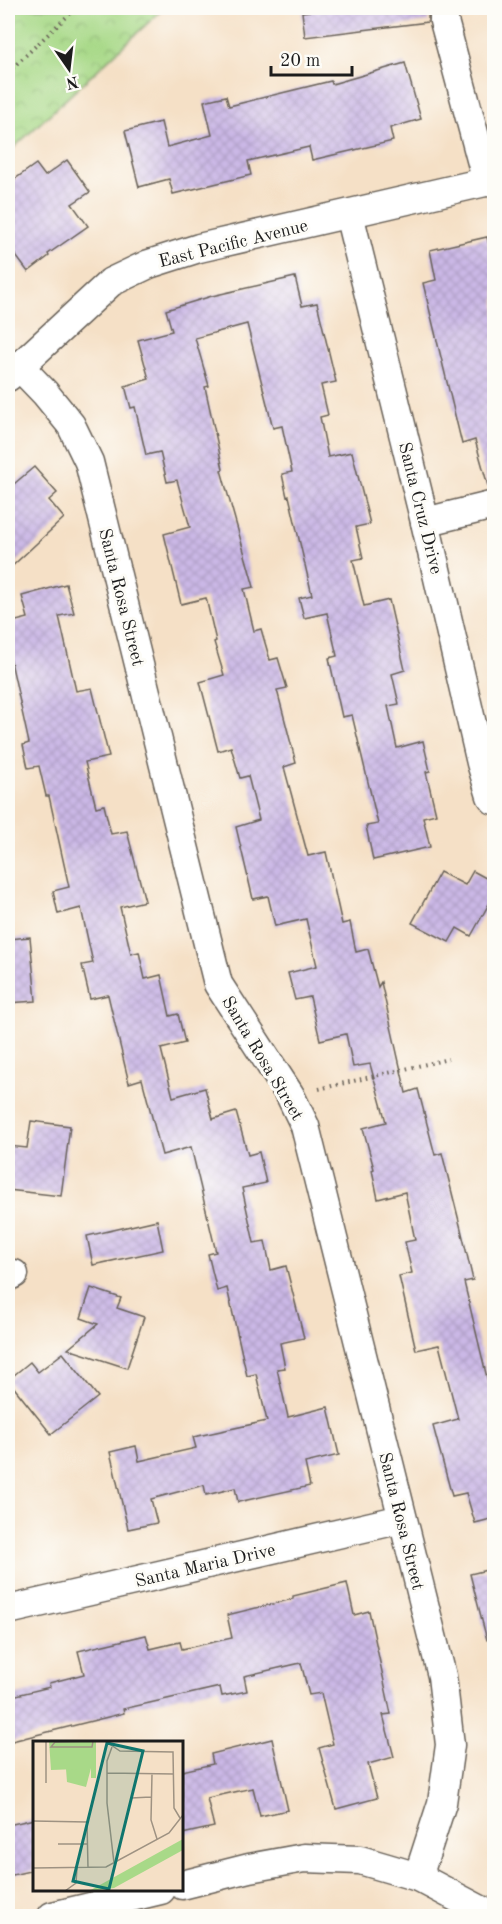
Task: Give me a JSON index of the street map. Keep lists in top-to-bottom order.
{
  "streets": {
    "street": [
      "East Pacific Avenue",
      "Santa Cruz Drive",
      "Santa Rosa Street",
      "Santa Maria Drive"
    ]
  },
  "crossings": [
    ["East Pacific Avenue", "Santa Cruz Drive"],
    ["East Pacific Avenue", "Santa Rosa Street"],
    ["Santa Rosa Street", "Santa Maria Drive"]
  ],
  "scale_bar": "20 m",
  "north": "bottom"
}
